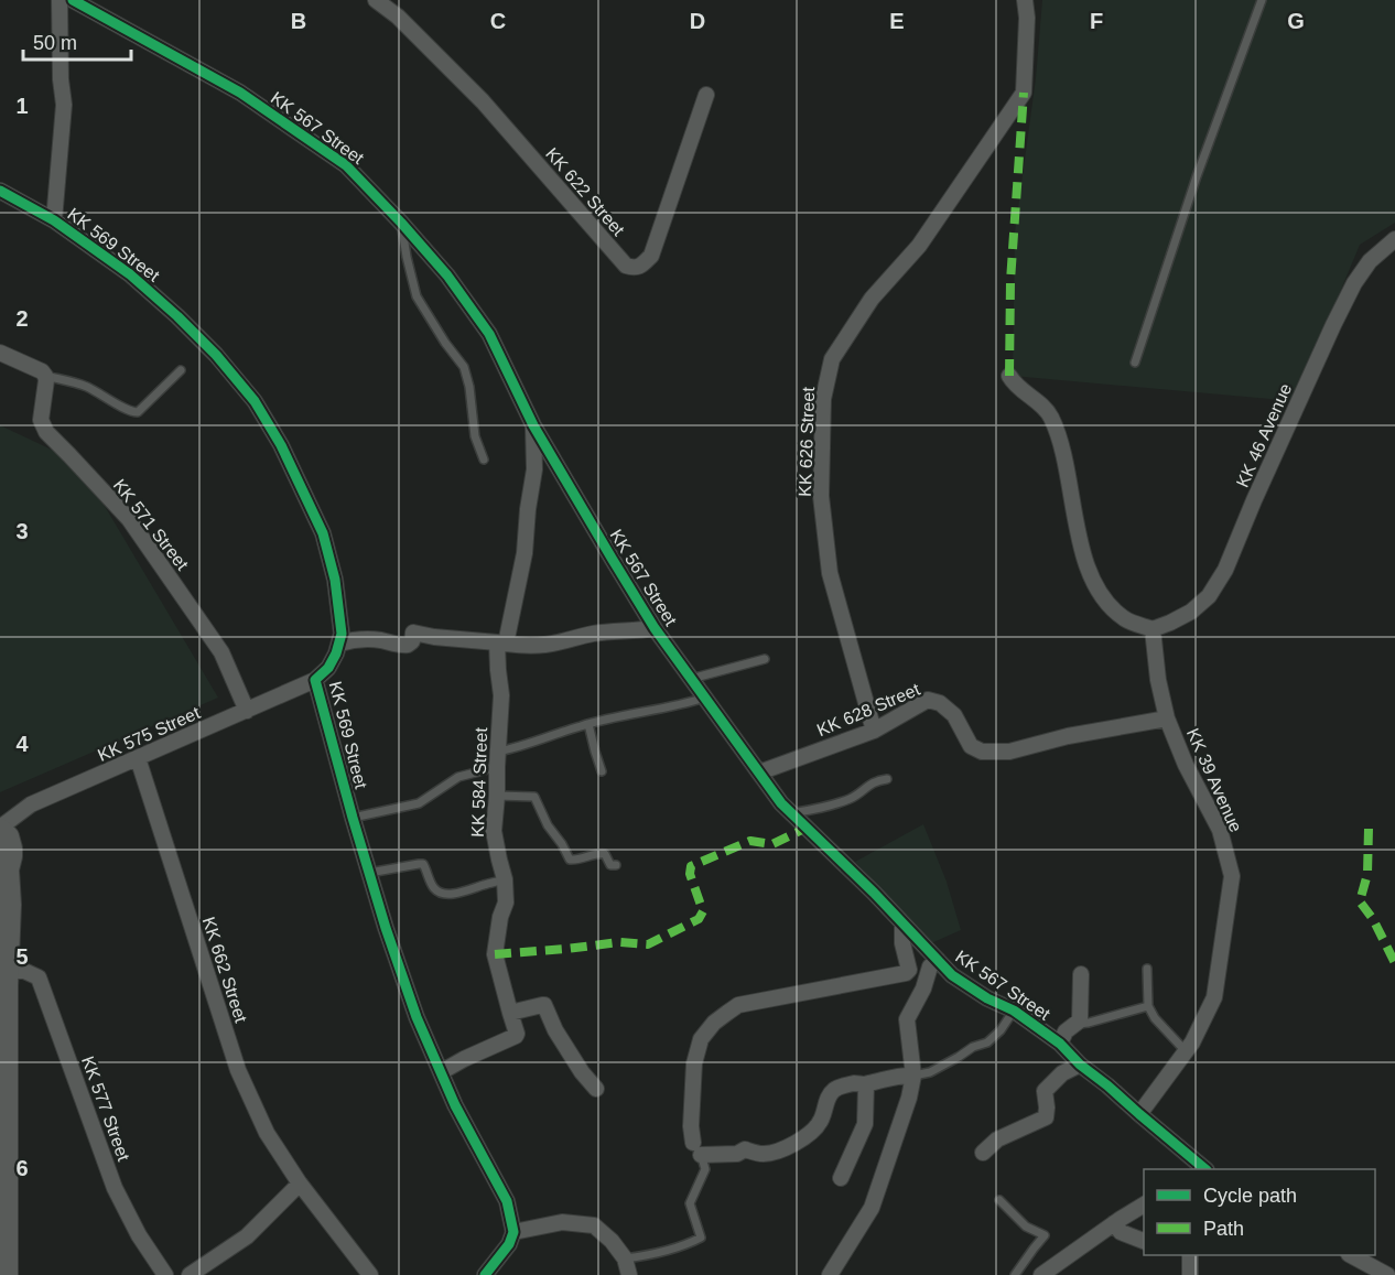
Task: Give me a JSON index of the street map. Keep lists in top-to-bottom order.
{
  "streets": {
    "street": [
      "KK 567 Street",
      "KK 622 Street",
      "KK 569 Street",
      "KK 46 Avenue",
      "KK 626 Street",
      "KK 571 Street",
      "KK 628 Street",
      "KK 575 Street",
      "KK 39 Avenue",
      "KK 584 Street",
      "KK 662 Street",
      "KK 577 Street"
    ]
  },
  "crossings": [
    ["KK 567 Street", "KK 628 Street"],
    ["KK 567 Street", "KK 39 Avenue"],
    ["KK 567 Street", "KK 584 Street"],
    ["KK 569 Street", "KK 575 Street"],
    ["KK 569 Street", "KK 584 Street"],
    ["KK 46 Avenue", "KK 39 Avenue"],
    ["KK 626 Street", "KK 628 Street"],
    ["KK 571 Street", "KK 575 Street"],
    ["KK 628 Street", "KK 39 Avenue"],
    ["KK 575 Street", "KK 662 Street"]
  ],
  "legend": ["Cycle path", "Path"],
  "scale_bar": "50 m",
  "grid": {
    "columns": [
      "B",
      "C",
      "D",
      "E",
      "F",
      "G"
    ],
    "rows": [
      "1",
      "2",
      "3",
      "4",
      "5",
      "6"
    ]
  }
}
